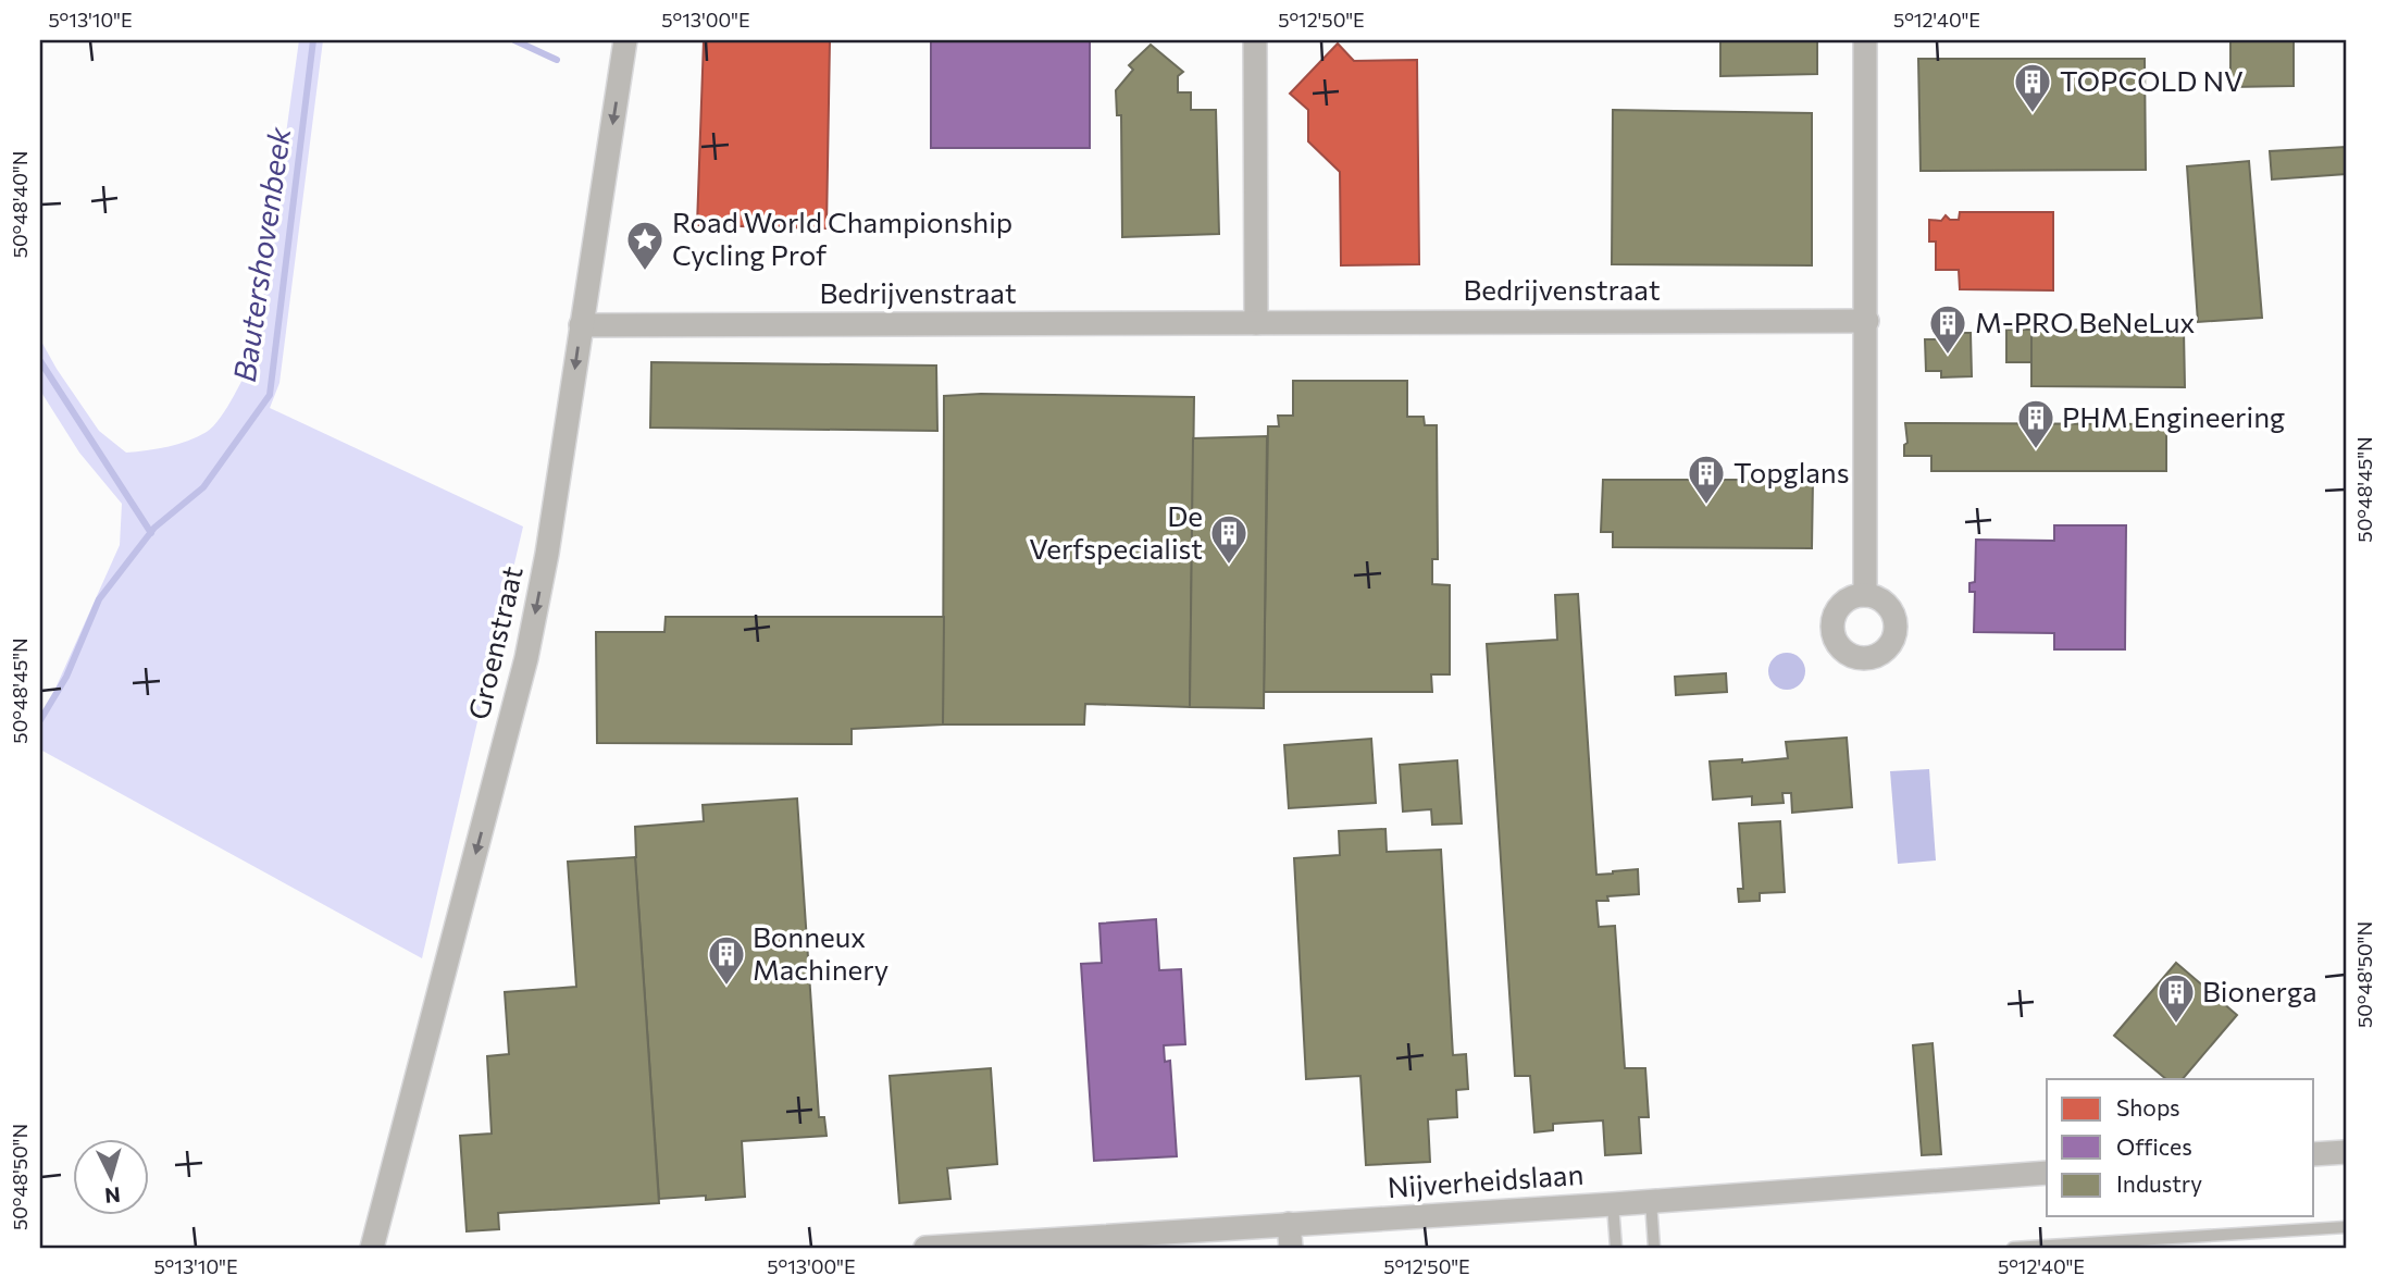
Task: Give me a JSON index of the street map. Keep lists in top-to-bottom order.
{
  "streets": {
    "street": ["Bedrijvenstraat", "Groenstraat", "Nijverheidslaan"]
  },
  "crossings": [
    ["Bedrijvenstraat", "Groenstraat"]
  ],
  "one_way": ["Groenstraat"],
  "water": ["Bautershovenbeek"],
  "places": {
    "building": [
      "TOPCOLD NV",
      "M-PRO BeNeLux",
      "PHM Engineering",
      "Topglans",
      "De Verfspecialist",
      "Bonneux Machinery",
      "Bionerga"
    ],
    "place": ["Road World Championship Cycling Prof"]
  },
  "legend": ["Shops", "Offices", "Industry"],
  "north": "bottom",
  "coordinates": [
    "5°13'10\"E",
    "5°13'00\"E",
    "5°12'50\"E",
    "5°12'40\"E",
    "50°48'40\"N",
    "50°48'45\"N",
    "50°48'50\"N"
  ]
}
